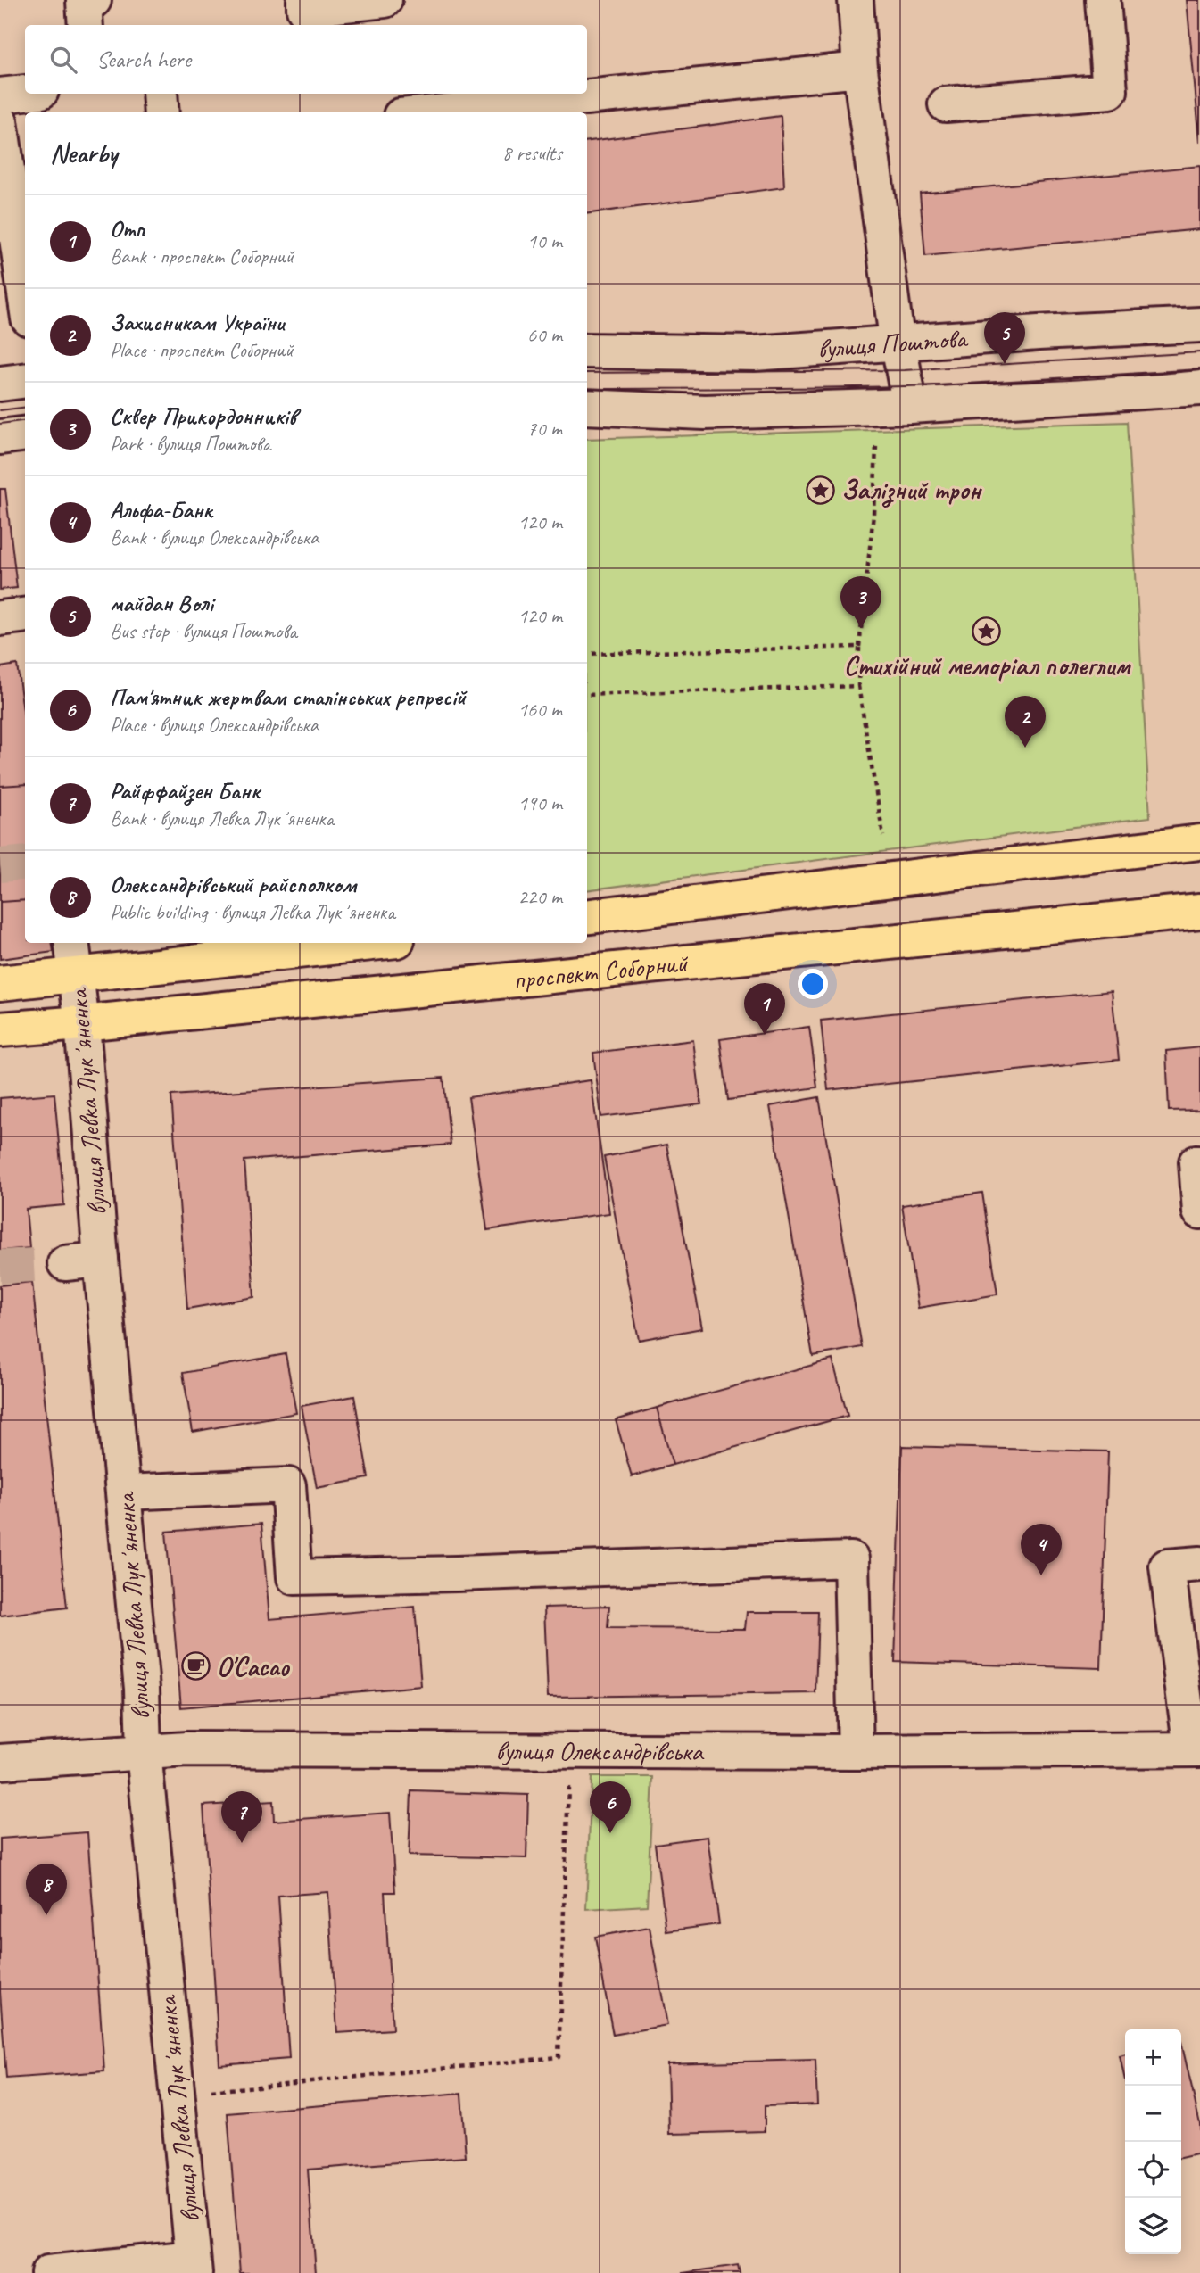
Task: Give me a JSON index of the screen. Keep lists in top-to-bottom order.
{
  "streets": {
    "main road": ["проспект Соборний"],
    "street": ["вулиця Поштова", "вулиця Левка Лукʼяненка", "вулиця Олександрівська"]
  },
  "crossings": [
    ["проспект Соборний", "вулиця Левка Лукʼяненка"],
    ["вулиця Левка Лукʼяненка", "вулиця Олександрівська"]
  ],
  "places": {
    "place": ["Залізний трон", "Стихійний меморіал полеглим"],
    "cafe": ["O'Cacao"]
  },
  "page": {
    "search": "Search here",
    "heading": ["Nearby", "8 results"],
    "list": [
      {
        "mark": "1",
        "name": "Отп",
        "note": "Bank · проспект Соборний",
        "value": "10 m"
      },
      {
        "mark": "2",
        "name": "Захисникам України",
        "note": "Place · проспект Соборний",
        "value": "60 m"
      },
      {
        "mark": "3",
        "name": "Сквер Прикордонників",
        "note": "Park · вулиця Поштова",
        "value": "70 m"
      },
      {
        "mark": "4",
        "name": "Альфа-Банк",
        "note": "Bank · вулиця Олександрівська",
        "value": "120 m"
      },
      {
        "mark": "5",
        "name": "майдан Волі",
        "note": "Bus stop · вулиця Поштова",
        "value": "120 m"
      },
      {
        "mark": "6",
        "name": "Пам'ятник жертвам сталінських репресій",
        "note": "Place · вулиця Олександрівська",
        "value": "160 m"
      },
      {
        "mark": "7",
        "name": "Райффайзен Банк",
        "note": "Bank · вулиця Левка Лукʼяненка",
        "value": "190 m"
      },
      {
        "mark": "8",
        "name": "Олександрівський райсполком",
        "note": "Public building · вулиця Левка Лукʼяненка",
        "value": "220 m"
      }
    ],
    "pins": [
      "5",
      "3",
      "2",
      "1",
      "4",
      "6",
      "7",
      "8"
    ],
    "map_buttons": ["+", "−"]
  }
}
